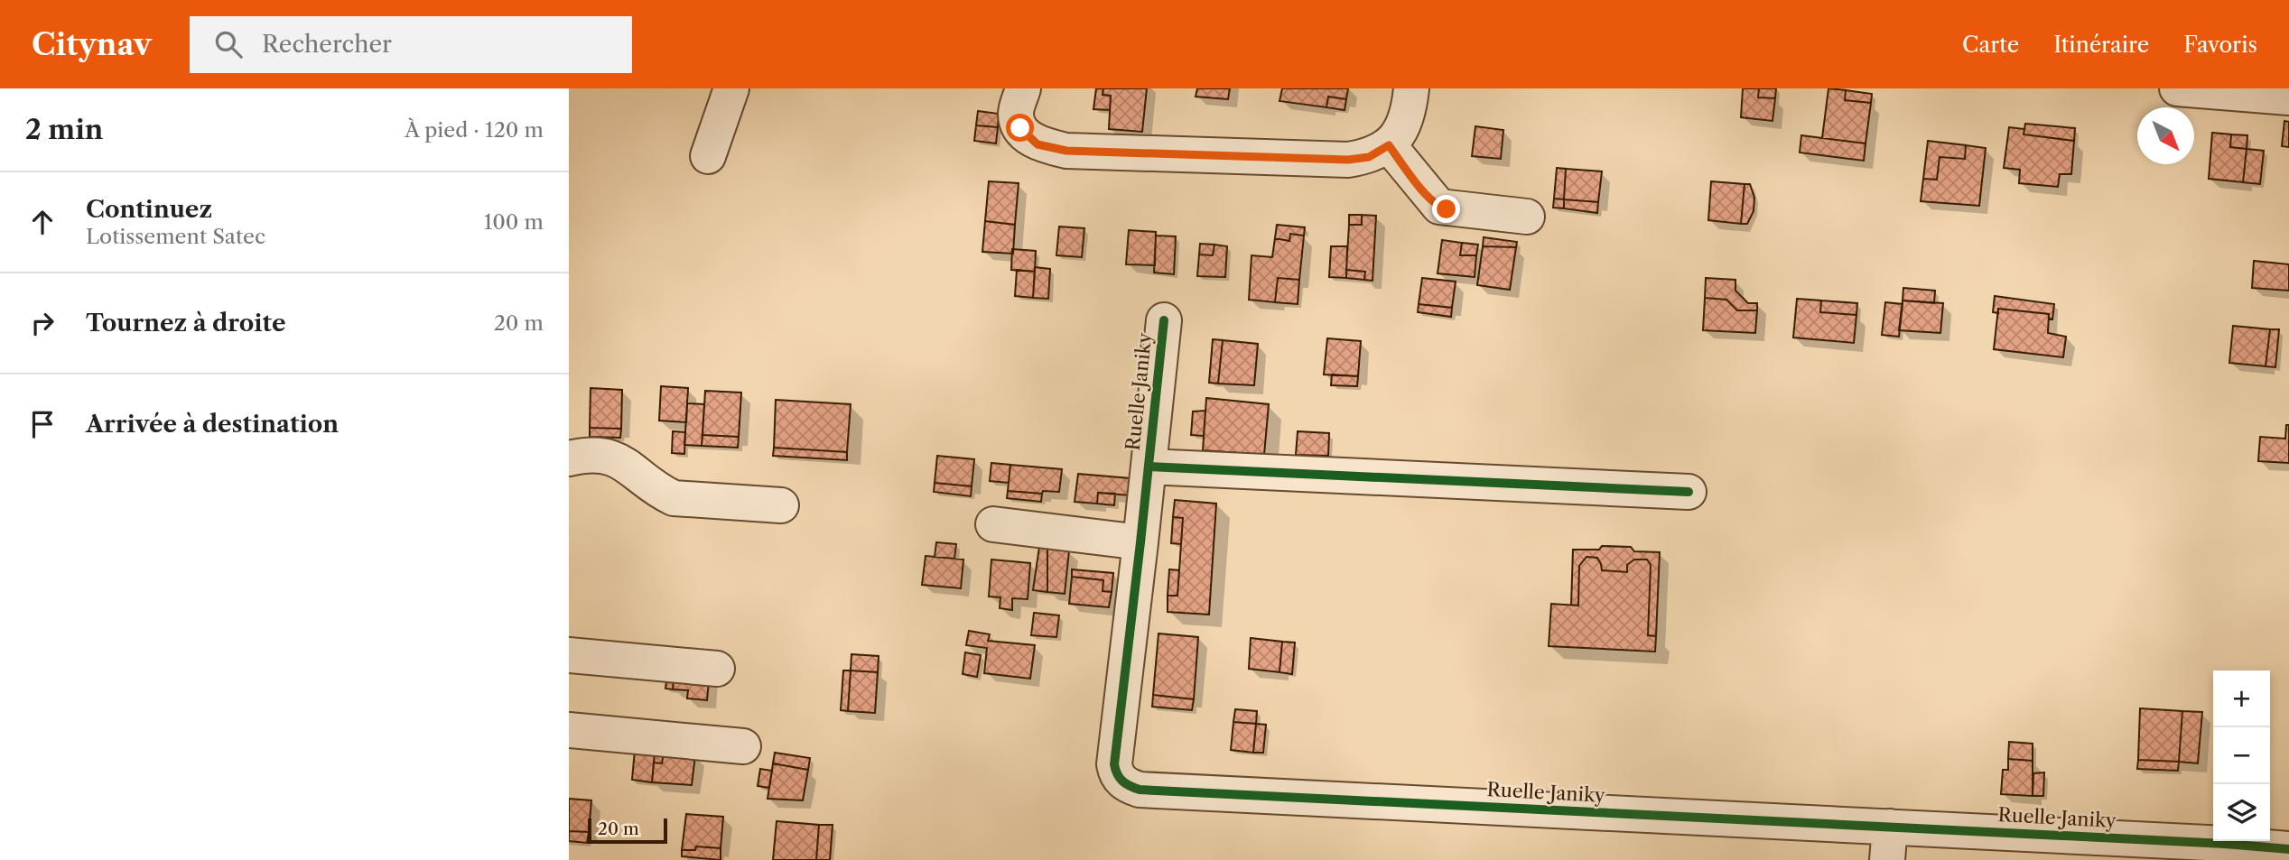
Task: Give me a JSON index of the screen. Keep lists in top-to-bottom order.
{
  "streets": {
    "street": ["Ruelle Janiky"]
  },
  "scale_bar": "20 m",
  "north": "bottom right",
  "page": {
    "header": "Citynav",
    "search": "Rechercher",
    "nav": ["Carte", "Itinéraire", "Favoris"],
    "heading": ["2 min", "À pied · 120 m"],
    "list": [
      ["Continuez", "Lotissement Satec", "100 m"],
      ["Tournez à droite", "20 m"],
      "Arrivée à destination"
    ],
    "map_buttons": ["+", "−"],
    "scale": "20 m"
  }
}
